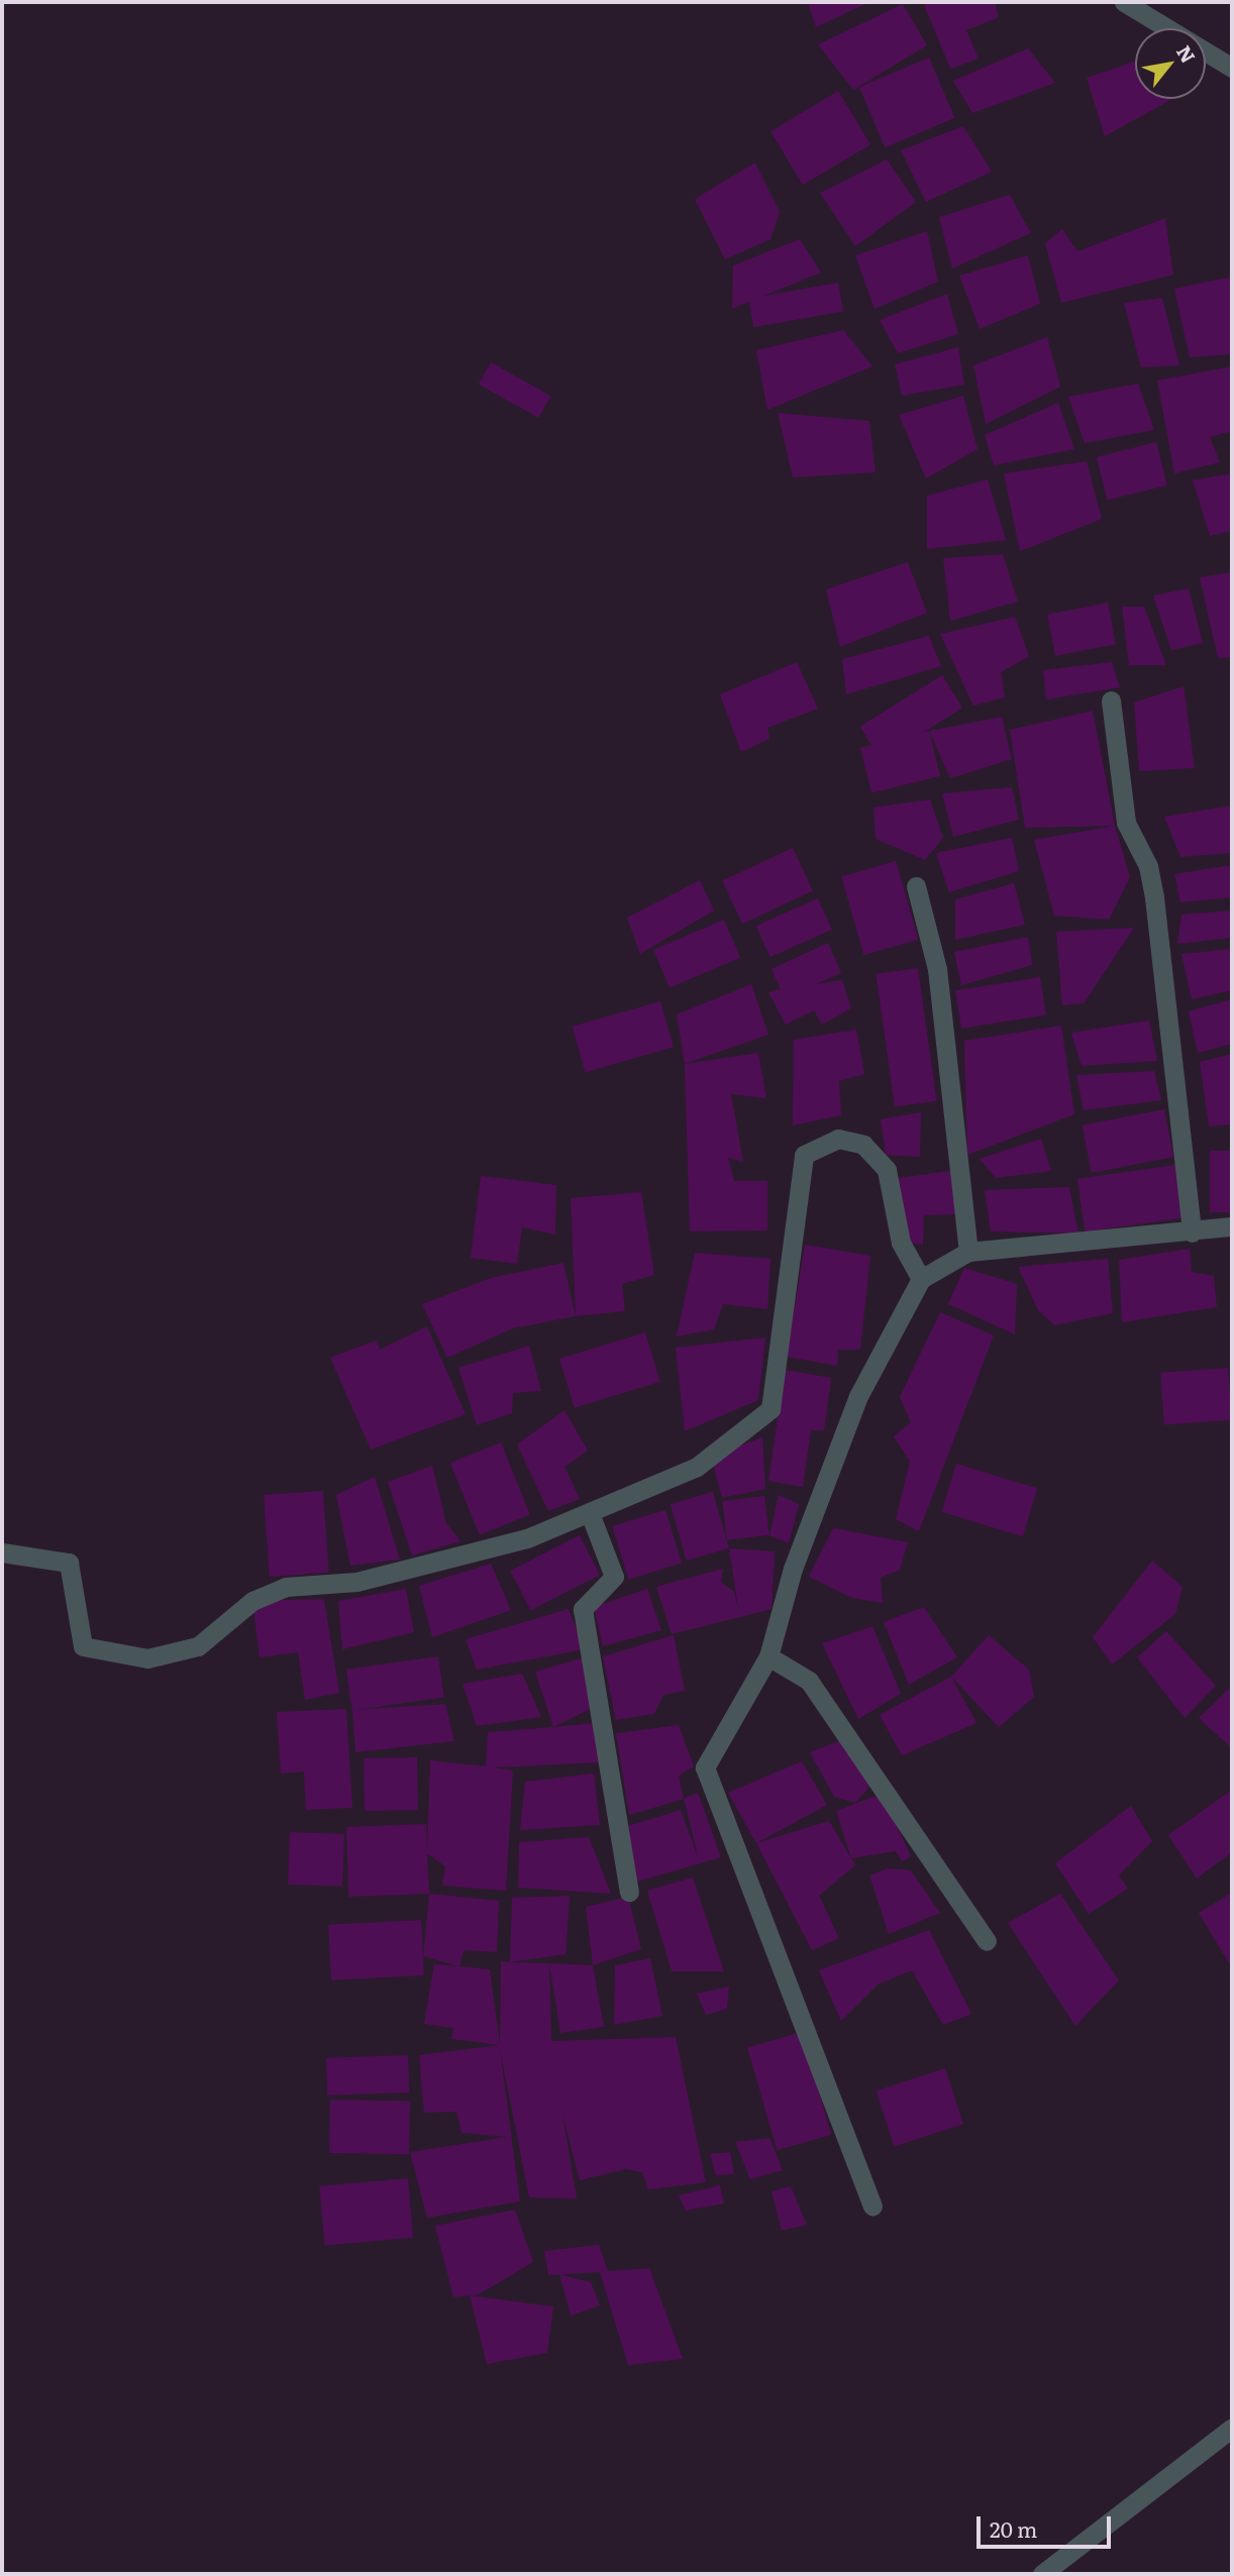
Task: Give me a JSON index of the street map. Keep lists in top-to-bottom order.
{
  "scale_bar": "20 m",
  "north": "top right"
}
